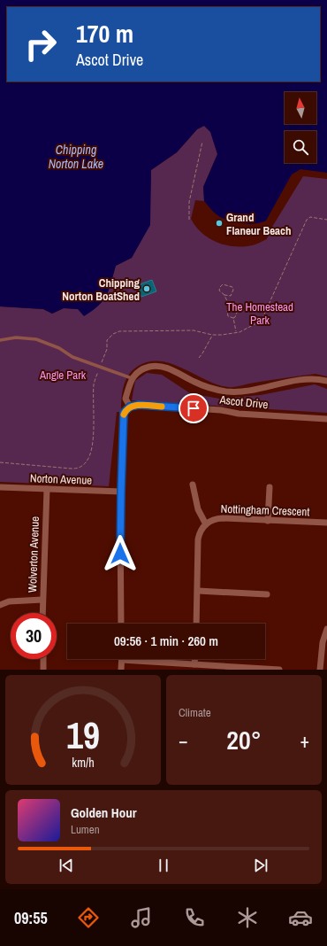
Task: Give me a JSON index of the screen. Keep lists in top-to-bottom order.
{
  "streets": {
    "street": [
      "Ascot Drive",
      "Norton Avenue",
      "Nottingham Crescent",
      "Wolverton Avenue"
    ]
  },
  "crossings": [
    ["Norton Avenue", "Wolverton Avenue"]
  ],
  "water": ["Chipping Norton Lake"],
  "parks": ["The Homestead Park", "Angle Park"],
  "places": ["Grand Flaneur Beach", "Chipping Norton BoatShed"],
  "north": "top",
  "page": {
    "turn": ["170 m", "Ascot Drive"],
    "limit": "30",
    "trip": "09:56 · 1 min · 260 m",
    "tile": "Climate",
    "heat": ["−", "20°", "+"],
    "song": ["Golden Hour", "Lumen"],
    "tabs": "09:55",
    "gauge": ["19", "km/h"]
  }
}
